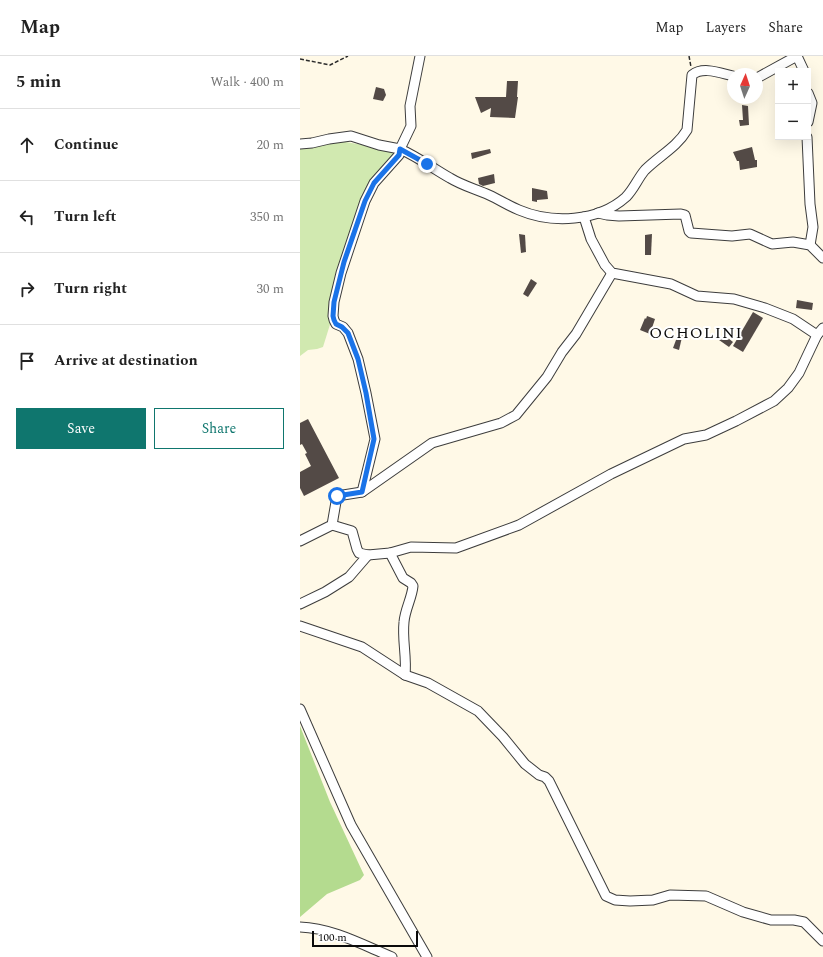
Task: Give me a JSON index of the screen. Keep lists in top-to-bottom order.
{
  "districts": ["OCHOLINI"],
  "scale_bar": "100 m",
  "north": "top",
  "page": {
    "header": "Map",
    "nav": ["Map", "Layers", "Share"],
    "heading": ["5 min", "Walk · 400 m"],
    "map_buttons": ["+", "−"],
    "list": [
      ["Continue", "20 m"],
      ["Turn left", "350 m"],
      ["Turn right", "30 m"],
      "Arrive at destination"
    ],
    "buttons": ["Save", "Share"],
    "scale": "100 m"
  }
}
